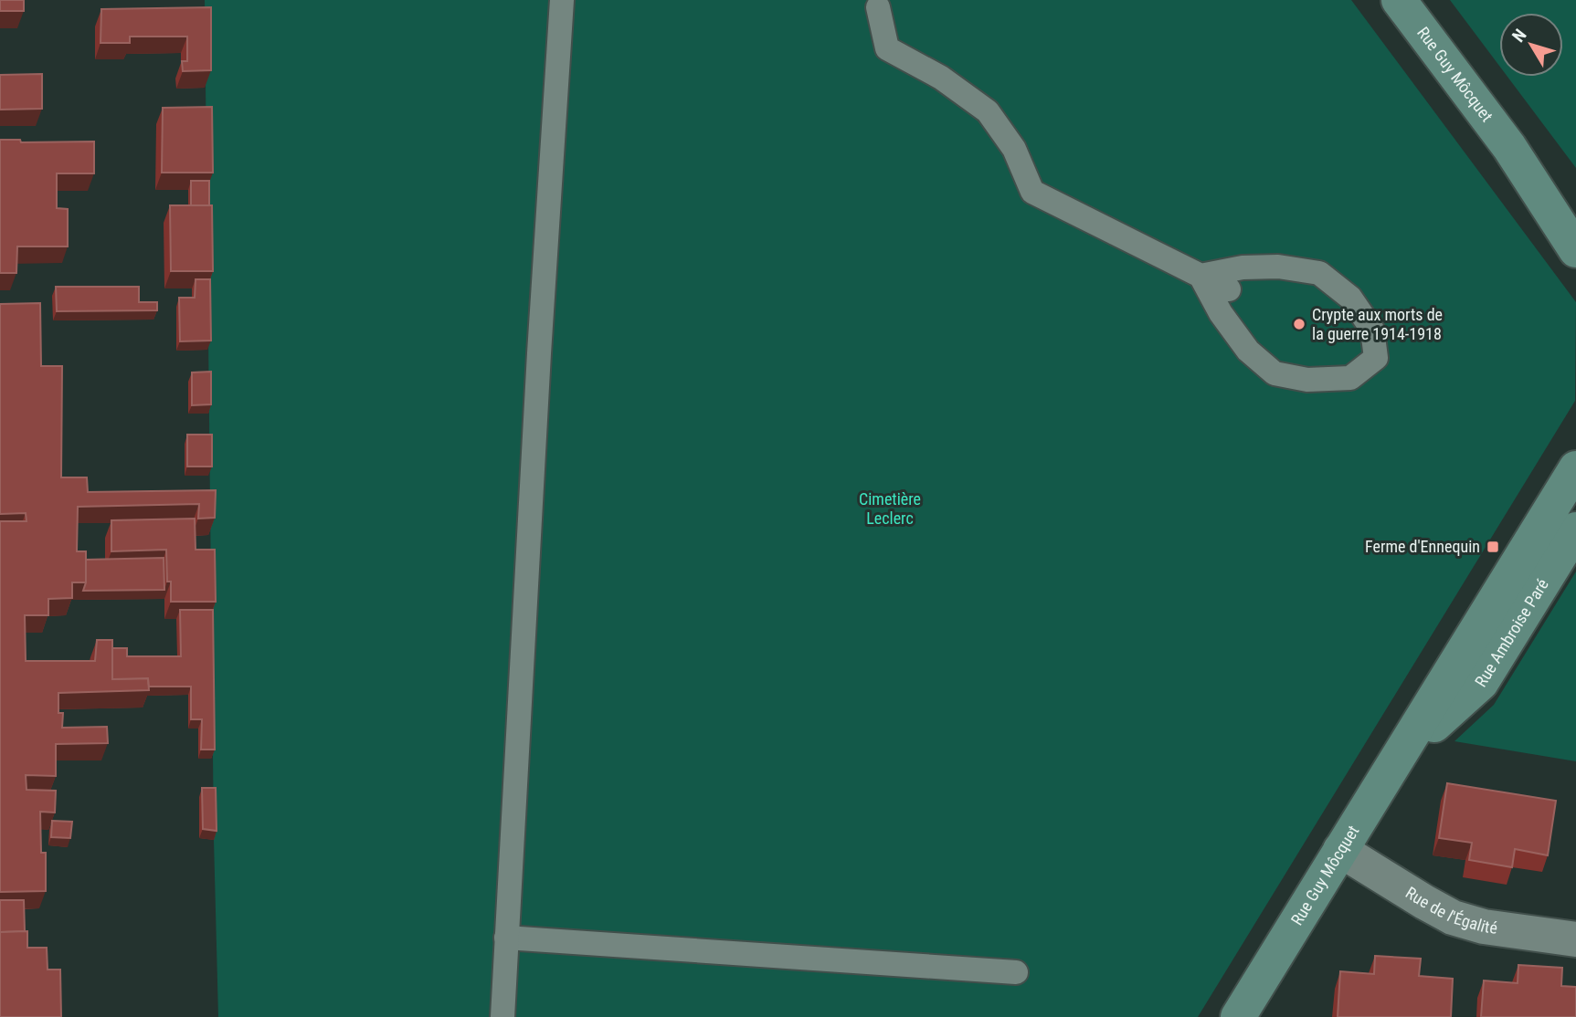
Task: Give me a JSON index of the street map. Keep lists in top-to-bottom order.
{
  "streets": {
    "street": ["Rue Guy Môcquet", "Rue Ambroise Paré", "Rue de l'Égalité"]
  },
  "crossings": [
    ["Rue Guy Môcquet", "Rue Ambroise Paré"],
    ["Rue Guy Môcquet", "Rue de l'Égalité"]
  ],
  "parks": ["Cimetière Leclerc"],
  "places": {
    "other": ["Crypte aux morts de la guerre 1914-1918"],
    "transit": ["Ferme d'Ennequin"]
  },
  "north": "top left"
}
